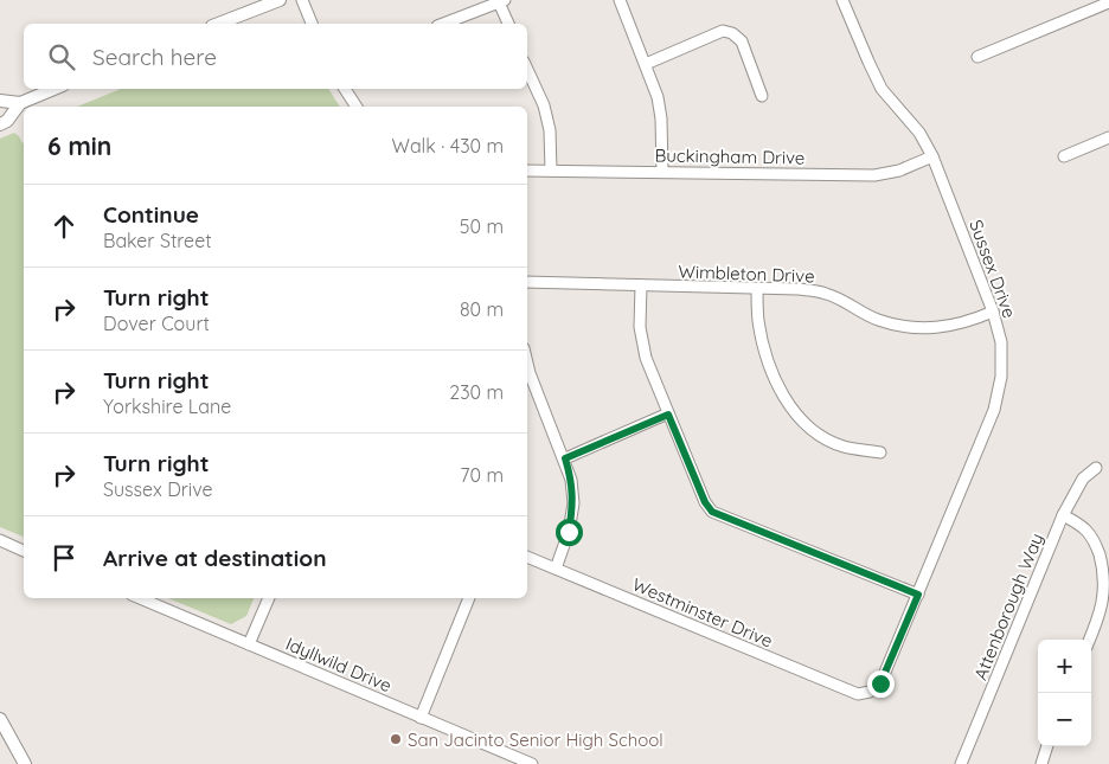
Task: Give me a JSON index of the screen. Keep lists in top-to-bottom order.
{
  "streets": {
    "street": [
      "Buckingham Drive",
      "Sussex Drive",
      "Wimbleton Drive",
      "Attenborough Way",
      "Westminster Drive",
      "Idyllwild Drive"
    ]
  },
  "crossings": [
    ["Buckingham Drive", "Sussex Drive"],
    ["Sussex Drive", "Wimbleton Drive"],
    ["Sussex Drive", "Westminster Drive"]
  ],
  "places": ["San Jacinto Senior High School"],
  "page": {
    "search": "Search here",
    "heading": ["6 min", "Walk · 430 m"],
    "list": [
      ["Continue", "Baker Street", "50 m"],
      ["Turn right", "Dover Court", "80 m"],
      ["Turn right", "Yorkshire Lane", "230 m"],
      ["Turn right", "Sussex Drive", "70 m"],
      "Arrive at destination"
    ],
    "map_buttons": ["+", "−"]
  }
}
